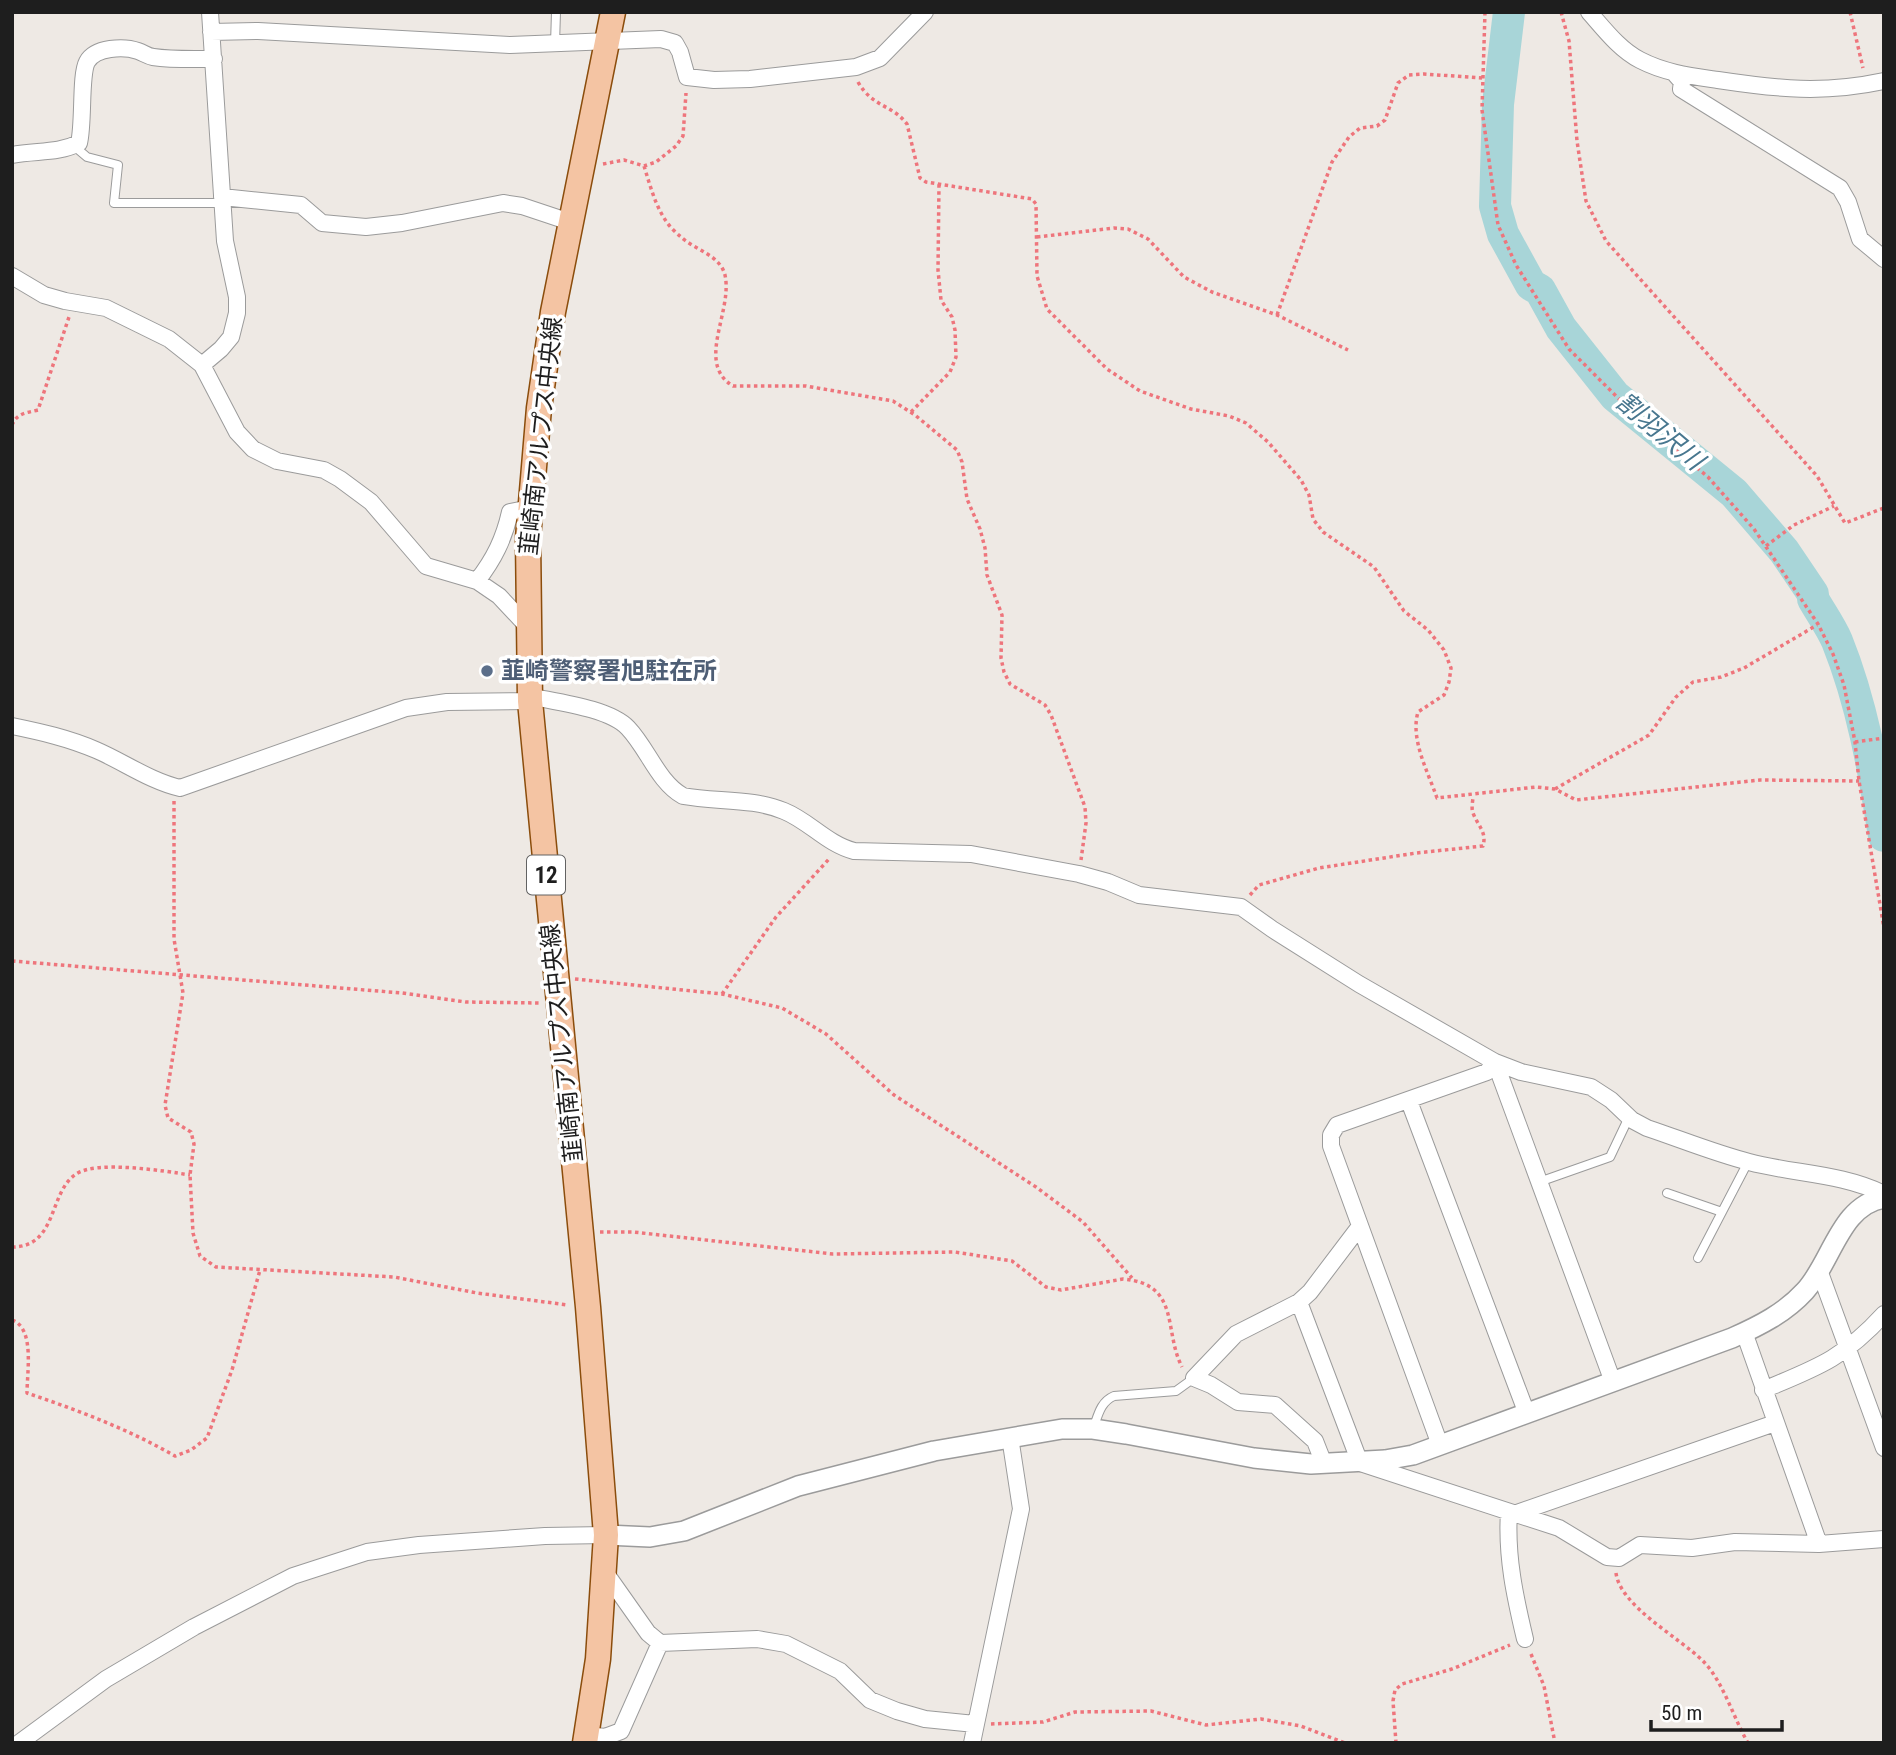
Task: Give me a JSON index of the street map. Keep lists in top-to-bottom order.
{
  "streets": {
    "main road": ["韮崎南アルプス中央線", "12"]
  },
  "water": ["割羽沢川"],
  "places": ["韮崎警察署旭駐在所"],
  "scale_bar": "50 m"
}
